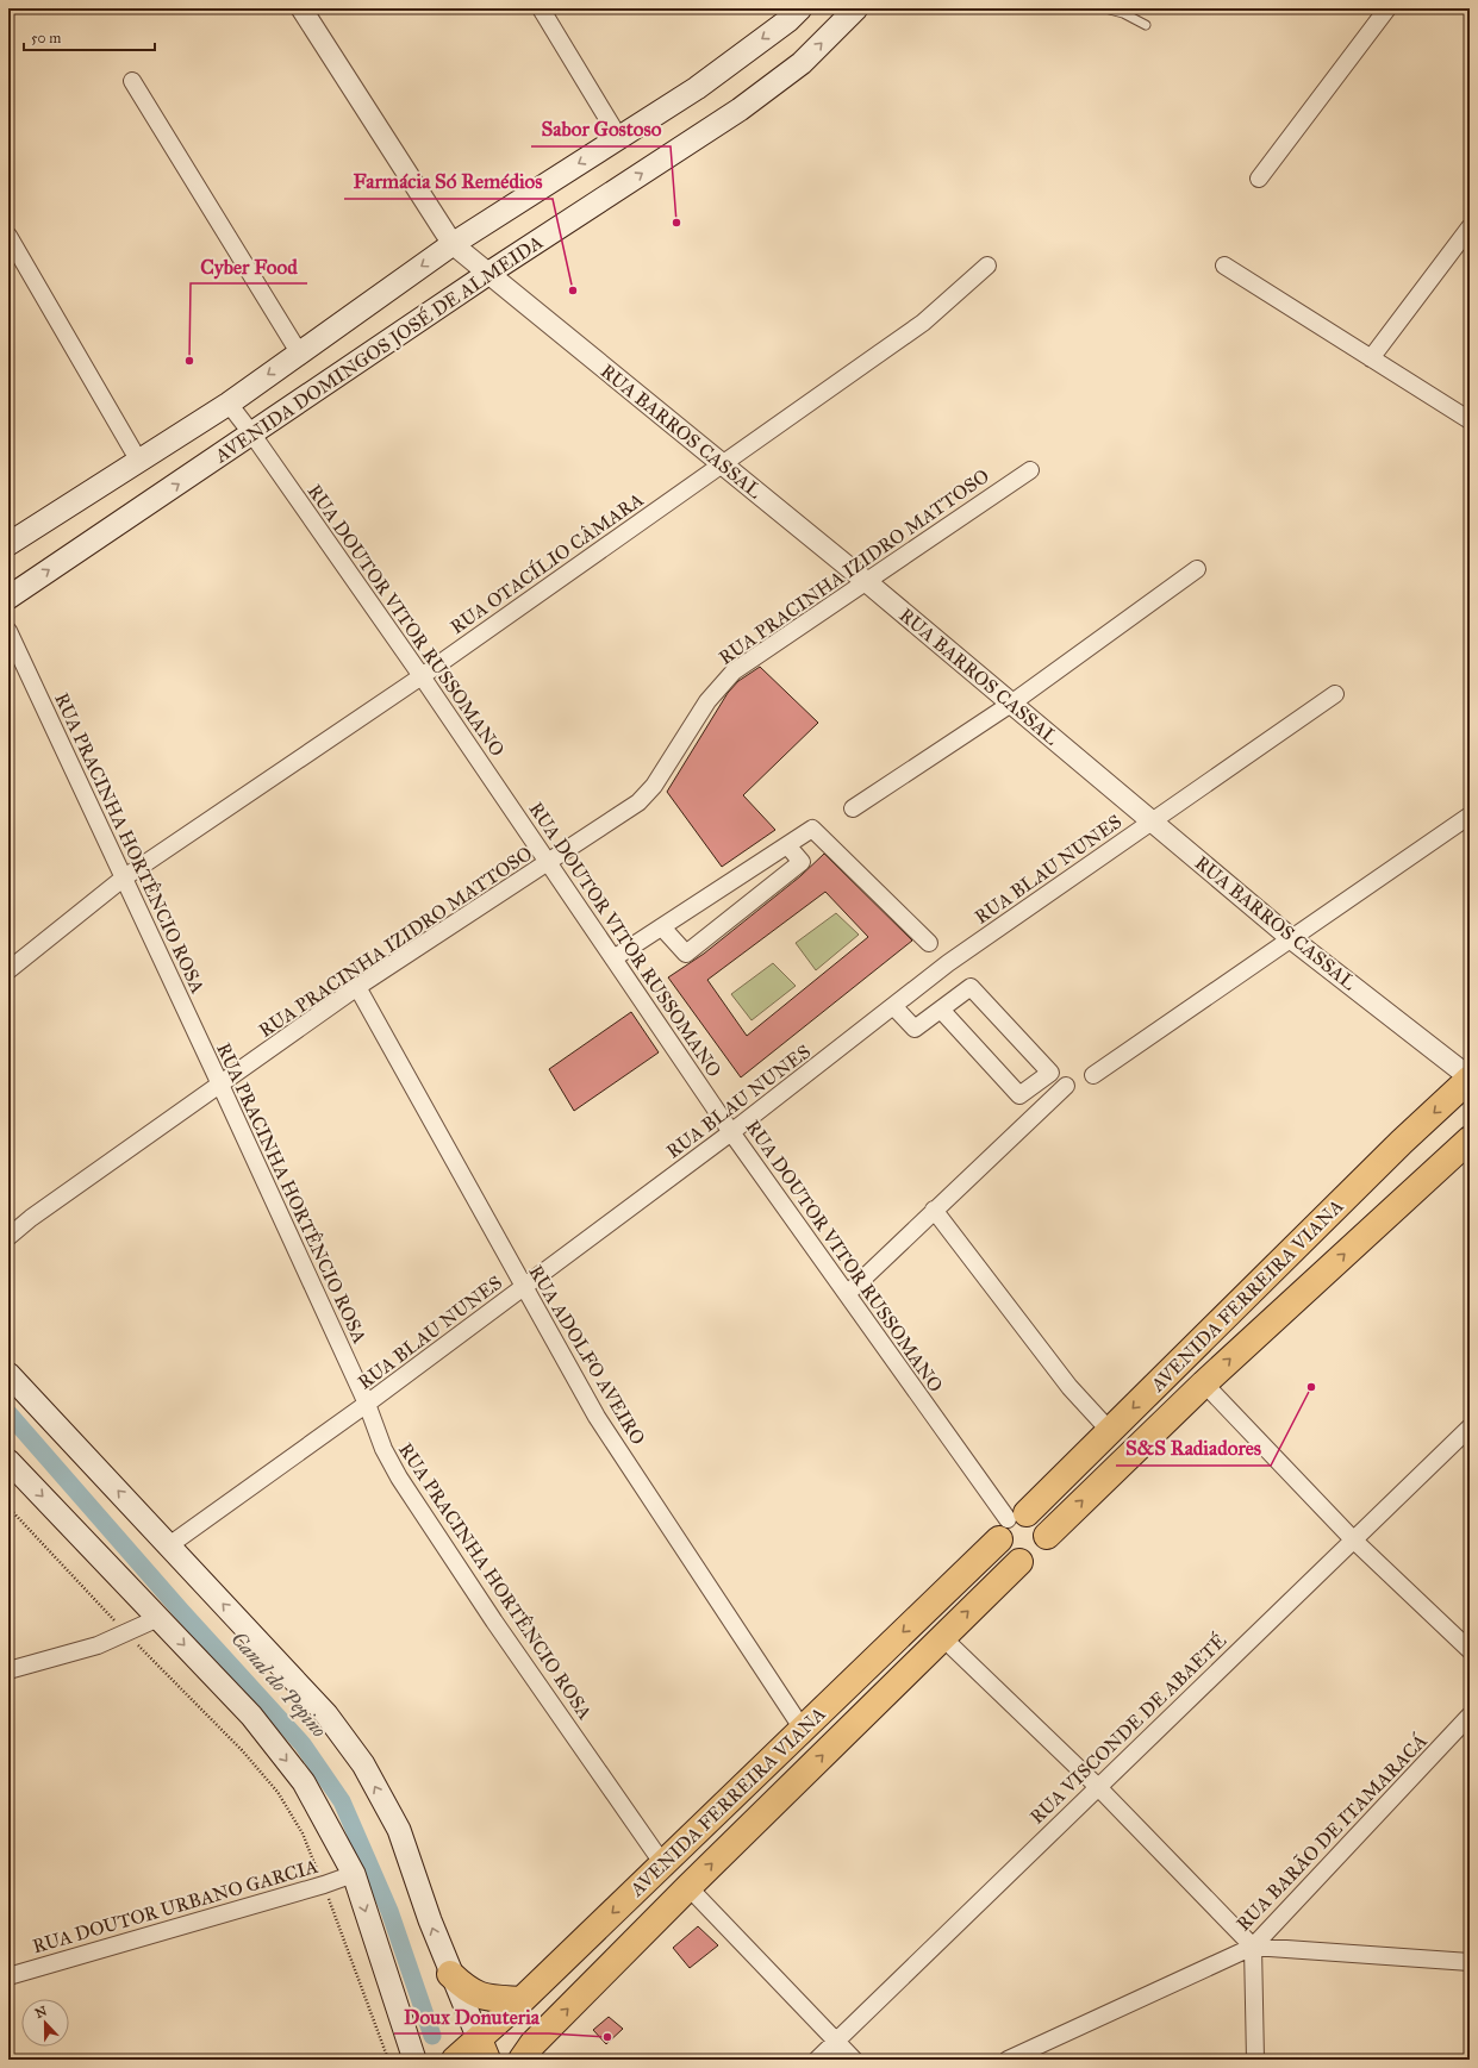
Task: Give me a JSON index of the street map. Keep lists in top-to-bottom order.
{
  "streets": {
    "main road": ["AVENIDA DOMINGOS JOSÉ DE ALMEIDA", "AVENIDA FERREIRA VIANA"],
    "street": [
      "RUA BARROS CASSAL",
      "RUA OTACÍLIO CÂMARA",
      "RUA PRACINHA IZIDRO MATTOSO",
      "RUA DOUTOR VITOR RUSSOMANO",
      "RUA PRACINHA HORTÊNCIO ROSA",
      "RUA BLAU NUNES",
      "RUA ADOLFO AVEIRO",
      "RUA VISCONDE DE ABAETÉ",
      "RUA BARÃO DE ITAMARACÁ",
      "RUA DOUTOR URBANO GARCIA"
    ]
  },
  "crossings": [
    ["AVENIDA DOMINGOS JOSÉ DE ALMEIDA", "RUA BARROS CASSAL"],
    ["AVENIDA DOMINGOS JOSÉ DE ALMEIDA", "RUA DOUTOR VITOR RUSSOMANO"],
    ["RUA BARROS CASSAL", "RUA OTACÍLIO CÂMARA"],
    ["RUA BARROS CASSAL", "RUA PRACINHA IZIDRO MATTOSO"],
    ["RUA BARROS CASSAL", "RUA BLAU NUNES"],
    ["RUA BARROS CASSAL", "AVENIDA FERREIRA VIANA"],
    ["RUA OTACÍLIO CÂMARA", "RUA DOUTOR VITOR RUSSOMANO"],
    ["RUA OTACÍLIO CÂMARA", "RUA PRACINHA HORTÊNCIO ROSA"],
    ["RUA PRACINHA IZIDRO MATTOSO", "RUA DOUTOR VITOR RUSSOMANO"],
    ["RUA PRACINHA IZIDRO MATTOSO", "RUA PRACINHA HORTÊNCIO ROSA"],
    ["RUA PRACINHA IZIDRO MATTOSO", "RUA ADOLFO AVEIRO"],
    ["RUA DOUTOR VITOR RUSSOMANO", "RUA BLAU NUNES"],
    ["RUA DOUTOR VITOR RUSSOMANO", "AVENIDA FERREIRA VIANA"],
    ["RUA PRACINHA HORTÊNCIO ROSA", "RUA BLAU NUNES"],
    ["RUA PRACINHA HORTÊNCIO ROSA", "AVENIDA FERREIRA VIANA"],
    ["RUA BLAU NUNES", "RUA ADOLFO AVEIRO"],
    ["AVENIDA FERREIRA VIANA", "RUA ADOLFO AVEIRO"]
  ],
  "water": ["Canal do Pepino"],
  "places": [
    "Sabor Gostoso",
    "Farmácia Só Remédios",
    "Cyber Food",
    "S&S Radiadores",
    "Doux Donuteria"
  ],
  "scale_bar": "50 m",
  "north": "top"
}
